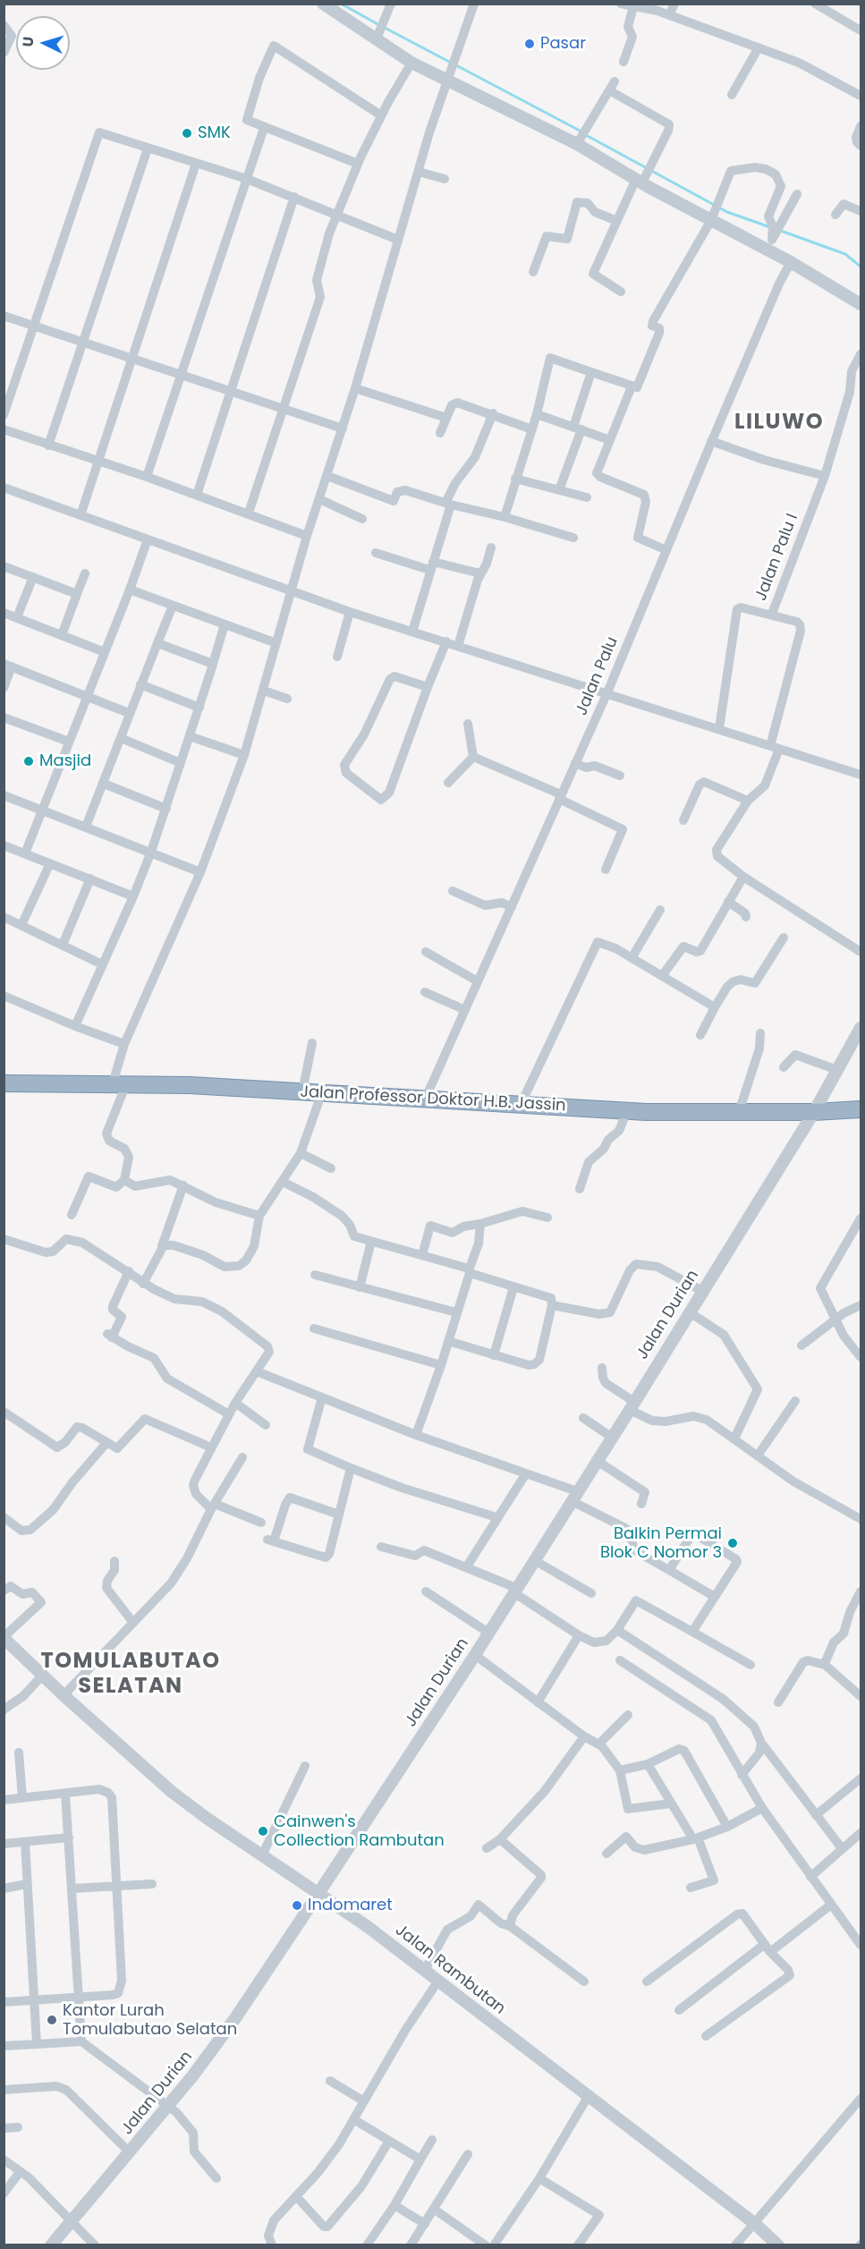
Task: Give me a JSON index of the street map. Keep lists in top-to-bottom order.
{
  "streets": {
    "highway": ["Jalan Professor Doktor H.B. Jassin"],
    "street": [
      "Jalan Palu I",
      "Jalan Palu",
      "Jalan Durian",
      "Jalan Rambutan"
    ]
  },
  "crossings": [
    ["Jalan Palu", "Jalan Professor Doktor H.B. Jassin"],
    ["Jalan Professor Doktor H.B. Jassin", "Jalan Durian"],
    ["Jalan Durian", "Jalan Rambutan"]
  ],
  "districts": ["LILUWO", "TOMULABUTAO SELATAN"],
  "places": [
    "Pasar",
    "SMK",
    "Masjid",
    "Balkin Permai Blok C Nomor 3",
    "Cainwen's Collection Rambutan",
    "Indomaret",
    "Kantor Lurah Tomulabutao Selatan"
  ],
  "north": "left"
}
